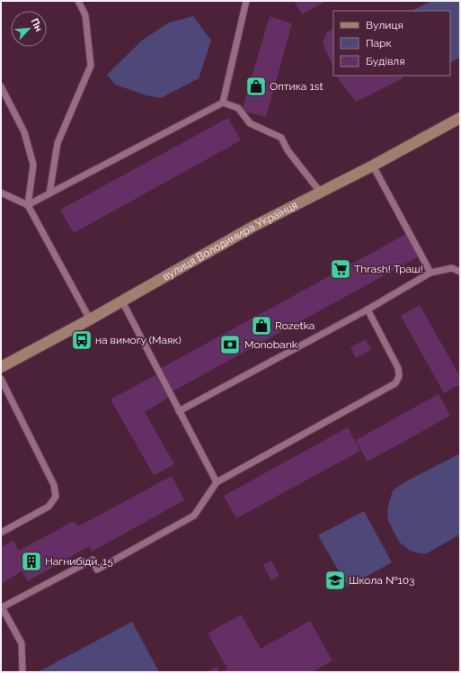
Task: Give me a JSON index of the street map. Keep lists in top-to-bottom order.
{
  "streets": {
    "street": ["вулиця Володимира Українця"]
  },
  "places": {
    "shop": ["Оптика 1st", "Rozetka"],
    "supermarket": ["Thrash! Траш!"],
    "bus stop": ["на вимогу (Маяк)"],
    "bank": ["Monobank"],
    "building": ["Нагнибіди, 15"],
    "school or university": ["Школа №103"]
  },
  "legend": ["Вулиця", "Парк", "Будівля"],
  "north": "top right"
}
